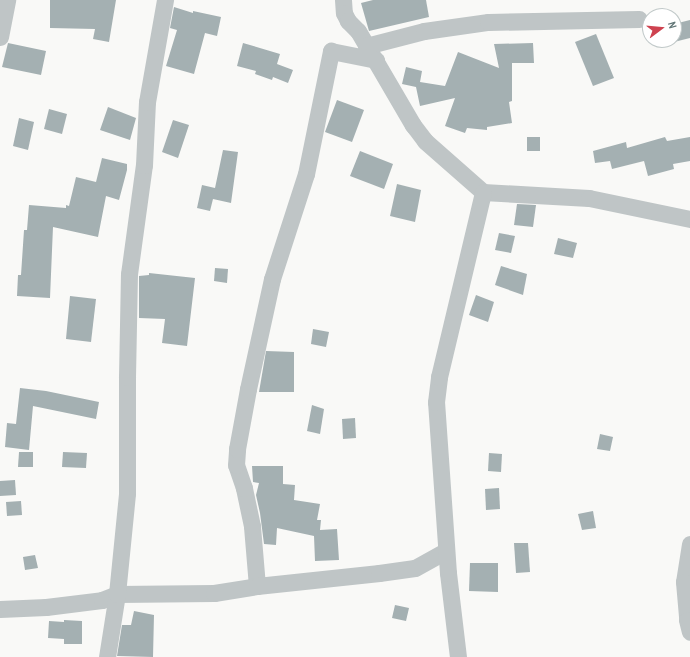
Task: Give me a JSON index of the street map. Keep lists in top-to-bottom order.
{
  "north": "right"
}
